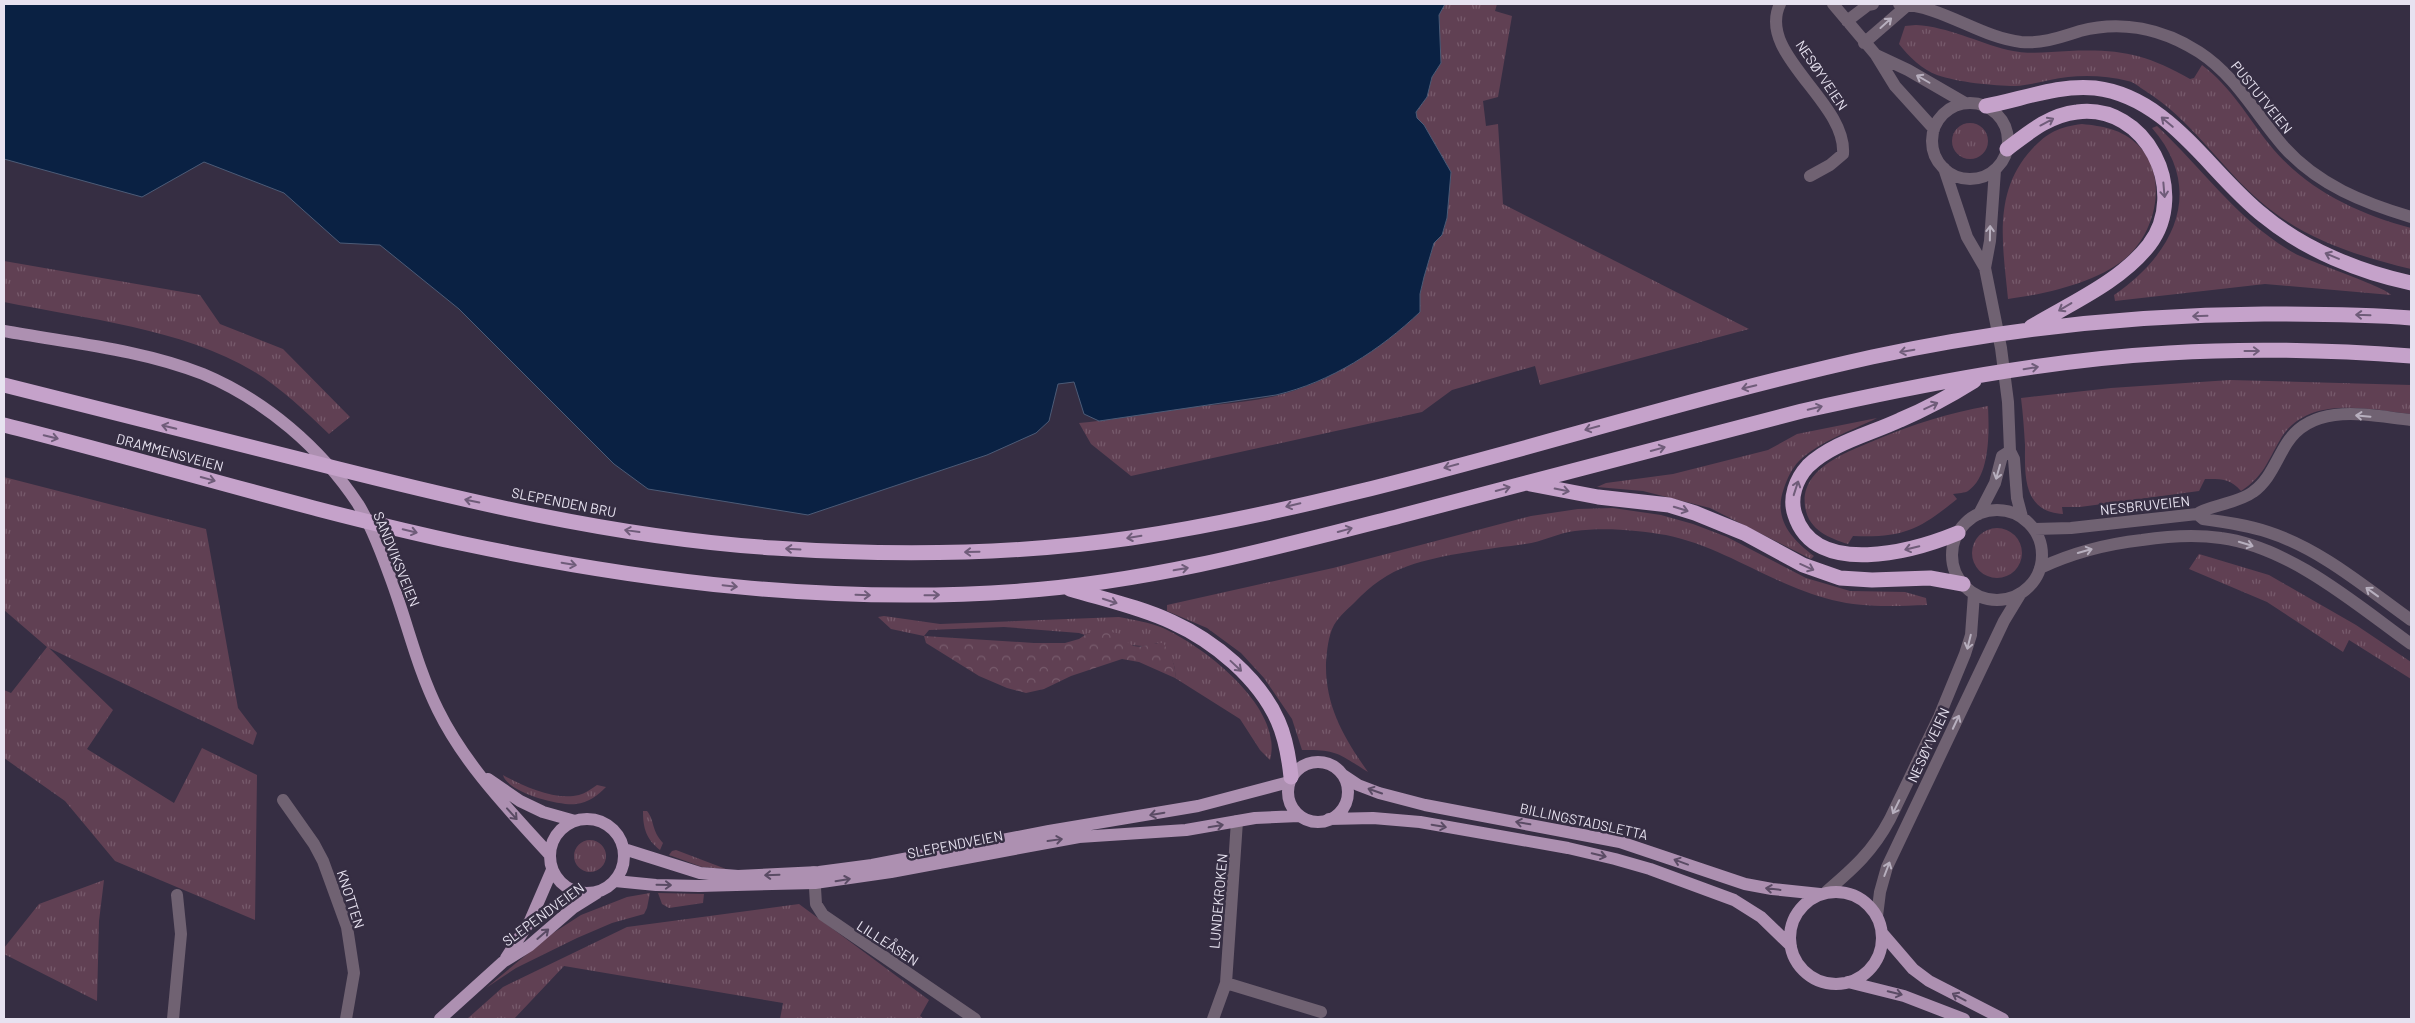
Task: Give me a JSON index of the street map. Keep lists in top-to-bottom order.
{
  "streets": {
    "highway": ["DRAMMENSVEIEN", "SLEPENDEN BRU"],
    "main road": ["SANDVIKSVEIEN", "BILLINGSTADSLETTA", "SLEPENDVEIEN"],
    "street": [
      "NESØYVEIEN",
      "PUSTUTVEIEN",
      "NESBRUVEIEN",
      "KNOTTEN",
      "LUNDEKROKEN",
      "LILLEÅSEN"
    ]
  },
  "crossings": [
    ["NESØYVEIEN", "NESBRUVEIEN"],
    ["NESØYVEIEN", "BILLINGSTADSLETTA"],
    ["DRAMMENSVEIEN", "SLEPENDEN BRU"],
    ["SANDVIKSVEIEN", "SLEPENDVEIEN"],
    ["BILLINGSTADSLETTA", "SLEPENDVEIEN"],
    ["SLEPENDVEIEN", "LUNDEKROKEN"],
    ["SLEPENDVEIEN", "LILLEÅSEN"]
  ]
}
